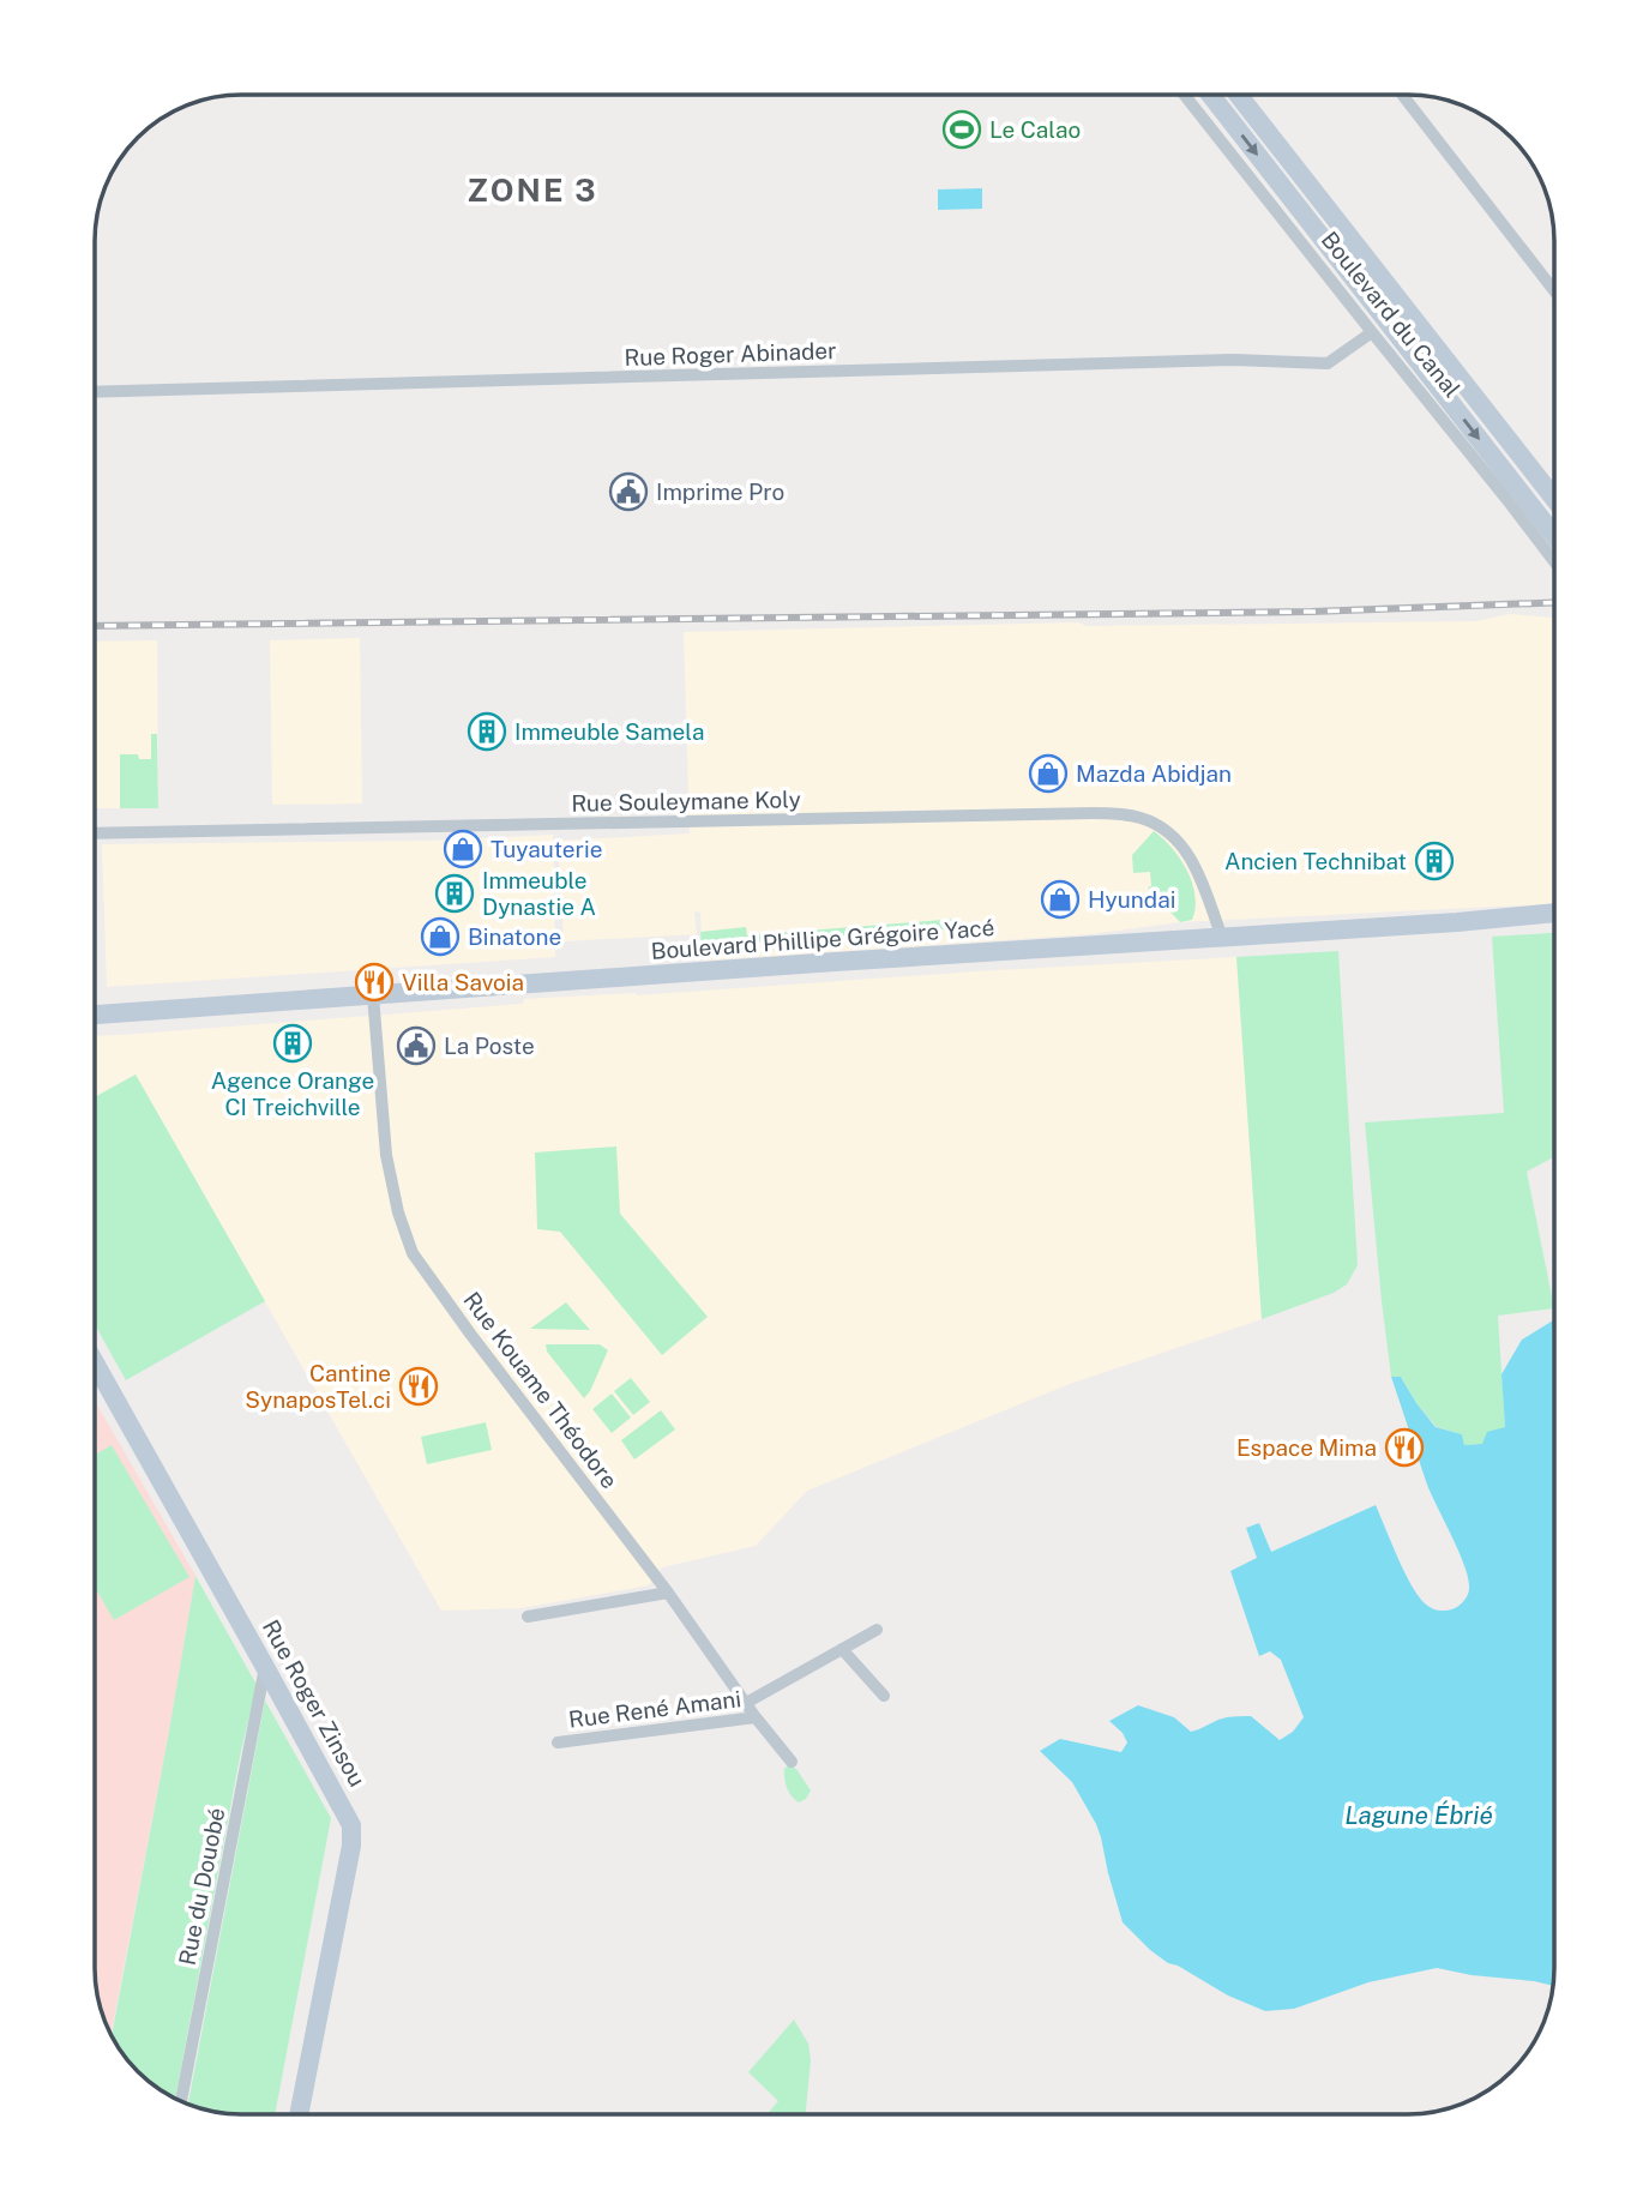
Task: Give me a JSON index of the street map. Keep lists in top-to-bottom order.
{
  "streets": {
    "main road": ["Boulevard du Canal", "Boulevard Phillipe Grégoire Yacé", "Rue Roger Zinsou"],
    "street": [
      "Rue Roger Abinader",
      "Rue Souleymane Koly",
      "Rue Kouame Théodore",
      "Rue René Amani",
      "Rue du Douobé"
    ]
  },
  "crossings": [
    ["Boulevard du Canal", "Rue Roger Abinader"],
    ["Rue Souleymane Koly", "Boulevard Phillipe Grégoire Yacé"],
    ["Boulevard Phillipe Grégoire Yacé", "Rue Kouame Théodore"],
    ["Rue Kouame Théodore", "Rue René Amani"],
    ["Rue Roger Zinsou", "Rue du Douobé"]
  ],
  "districts": ["ZONE 3"],
  "water": ["Lagune Ébrié"],
  "places": {
    "sports": ["Le Calao"],
    "public building": ["Imprime Pro", "La Poste"],
    "building": [
      "Immeuble Samela",
      "Ancien Technibat",
      "Immeuble Dynastie A",
      "Agence Orange CI Treichville"
    ],
    "shop": [
      "Mazda Abidjan",
      "Tuyauterie",
      "Hyundai",
      "Binatone"
    ],
    "restaurant": ["Villa Savoia", "Cantine SynaposTel.ci", "Espace Mima"]
  }
}
